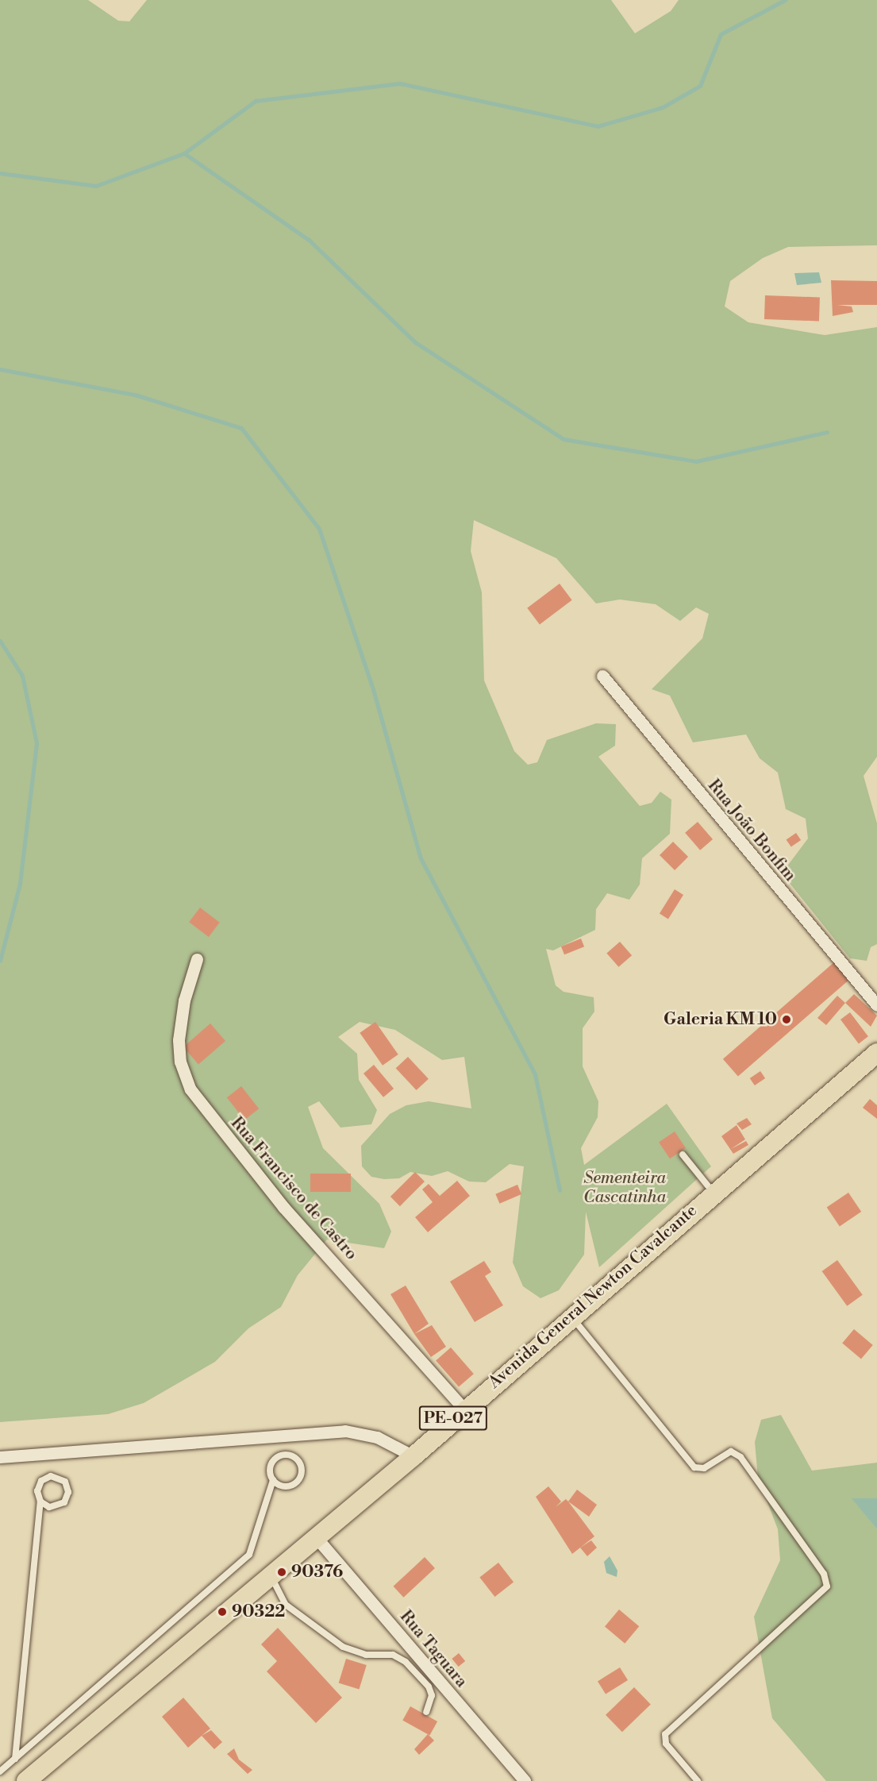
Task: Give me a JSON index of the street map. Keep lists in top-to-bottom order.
{
  "streets": {
    "main road": ["Avenida General Newton Cavalcante", "PE-027"],
    "street": ["Rua João Bonfim", "Rua Francisco de Castro", "Rua Taguara"]
  },
  "crossings": [
    ["Rua Francisco de Castro", "Avenida General Newton Cavalcante"],
    ["Avenida General Newton Cavalcante", "Rua Taguara"]
  ],
  "parks": ["Sementeira Cascatinha"],
  "places": ["Galeria KM 10", "90376", "90322"]
}
